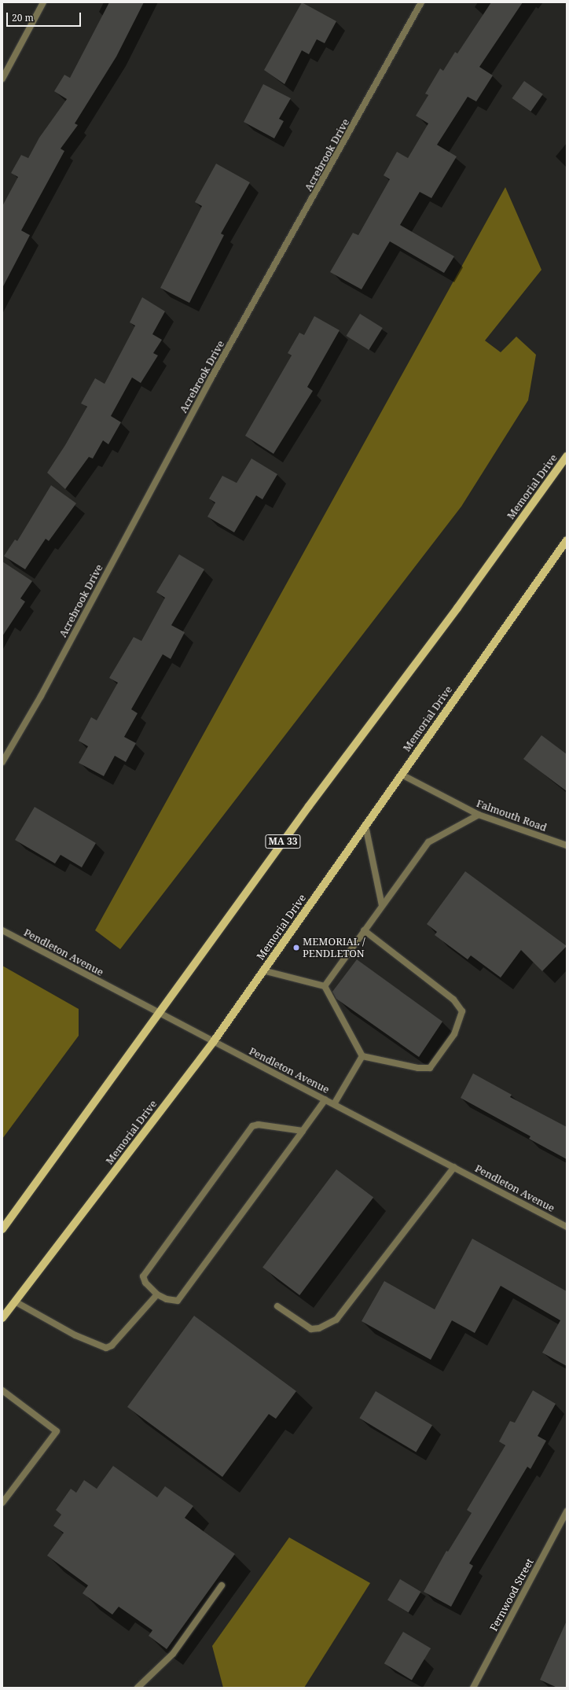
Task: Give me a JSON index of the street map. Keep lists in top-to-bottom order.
{
  "streets": {
    "main road": ["Memorial Drive", "MA 33"],
    "street": [
      "Acrebrook Drive",
      "Falmouth Road",
      "Pendleton Avenue",
      "Fernwood Street"
    ]
  },
  "crossings": [
    ["Memorial Drive", "Falmouth Road"],
    ["Memorial Drive", "Pendleton Avenue"]
  ],
  "places": ["MEMORIAL / PENDLETON"],
  "scale_bar": "20 m"
}
